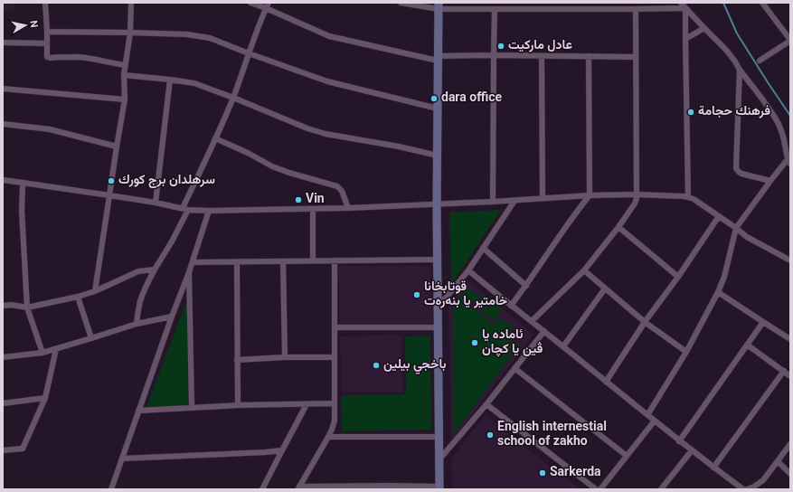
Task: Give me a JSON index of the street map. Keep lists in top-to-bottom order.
{
  "places": [
    "عادل ماركيت",
    "dara office",
    "فرهنك حجامة",
    "سرهلدان برج كورك",
    "Vin",
    "قوتابخانا خامتیر یا بنەرەت",
    "ئاماده یا ڤین یا کچان",
    "باخجي بيلين",
    "English internestial school of zakho",
    "Sarkerda"
  ],
  "north": "right"
}
